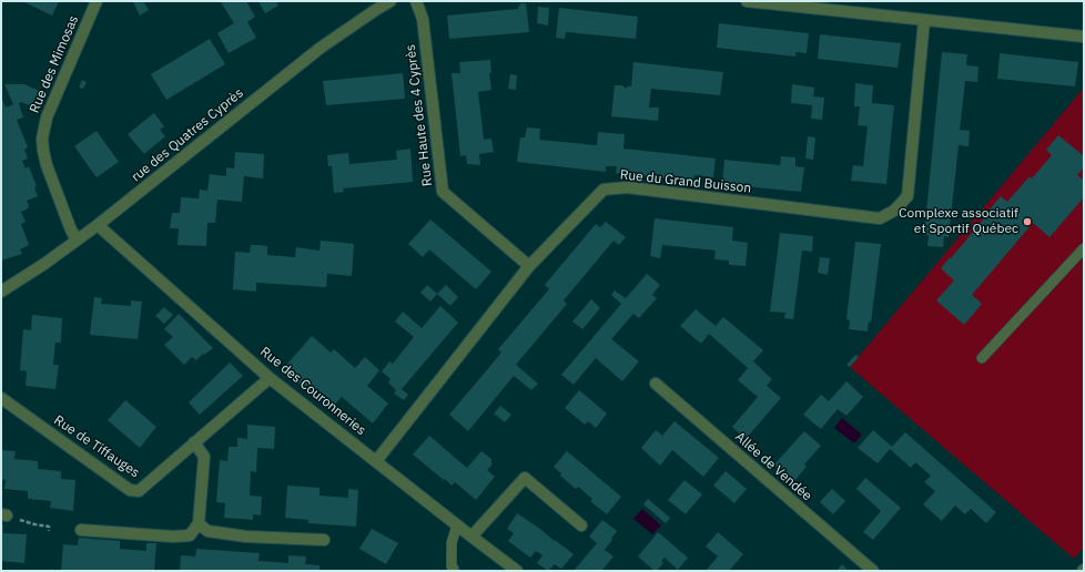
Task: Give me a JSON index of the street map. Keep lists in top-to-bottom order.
{
  "streets": {
    "street": [
      "Rue des Mimosas",
      "Rue Haute des 4 Cyprès",
      "rue des Quatres Cyprès",
      "Rue du Grand Buisson",
      "Rue des Couronneries",
      "Rue de Tiffauges",
      "Allée de Vendée"
    ]
  },
  "crossings": [
    ["Rue des Mimosas", "rue des Quatres Cyprès"],
    ["Rue Haute des 4 Cyprès", "Rue du Grand Buisson"],
    ["rue des Quatres Cyprès", "Rue des Couronneries"],
    ["Rue du Grand Buisson", "Rue des Couronneries"],
    ["Rue des Couronneries", "Rue de Tiffauges"]
  ],
  "places": ["Complexe associatif et Sportif Québec"]
}
